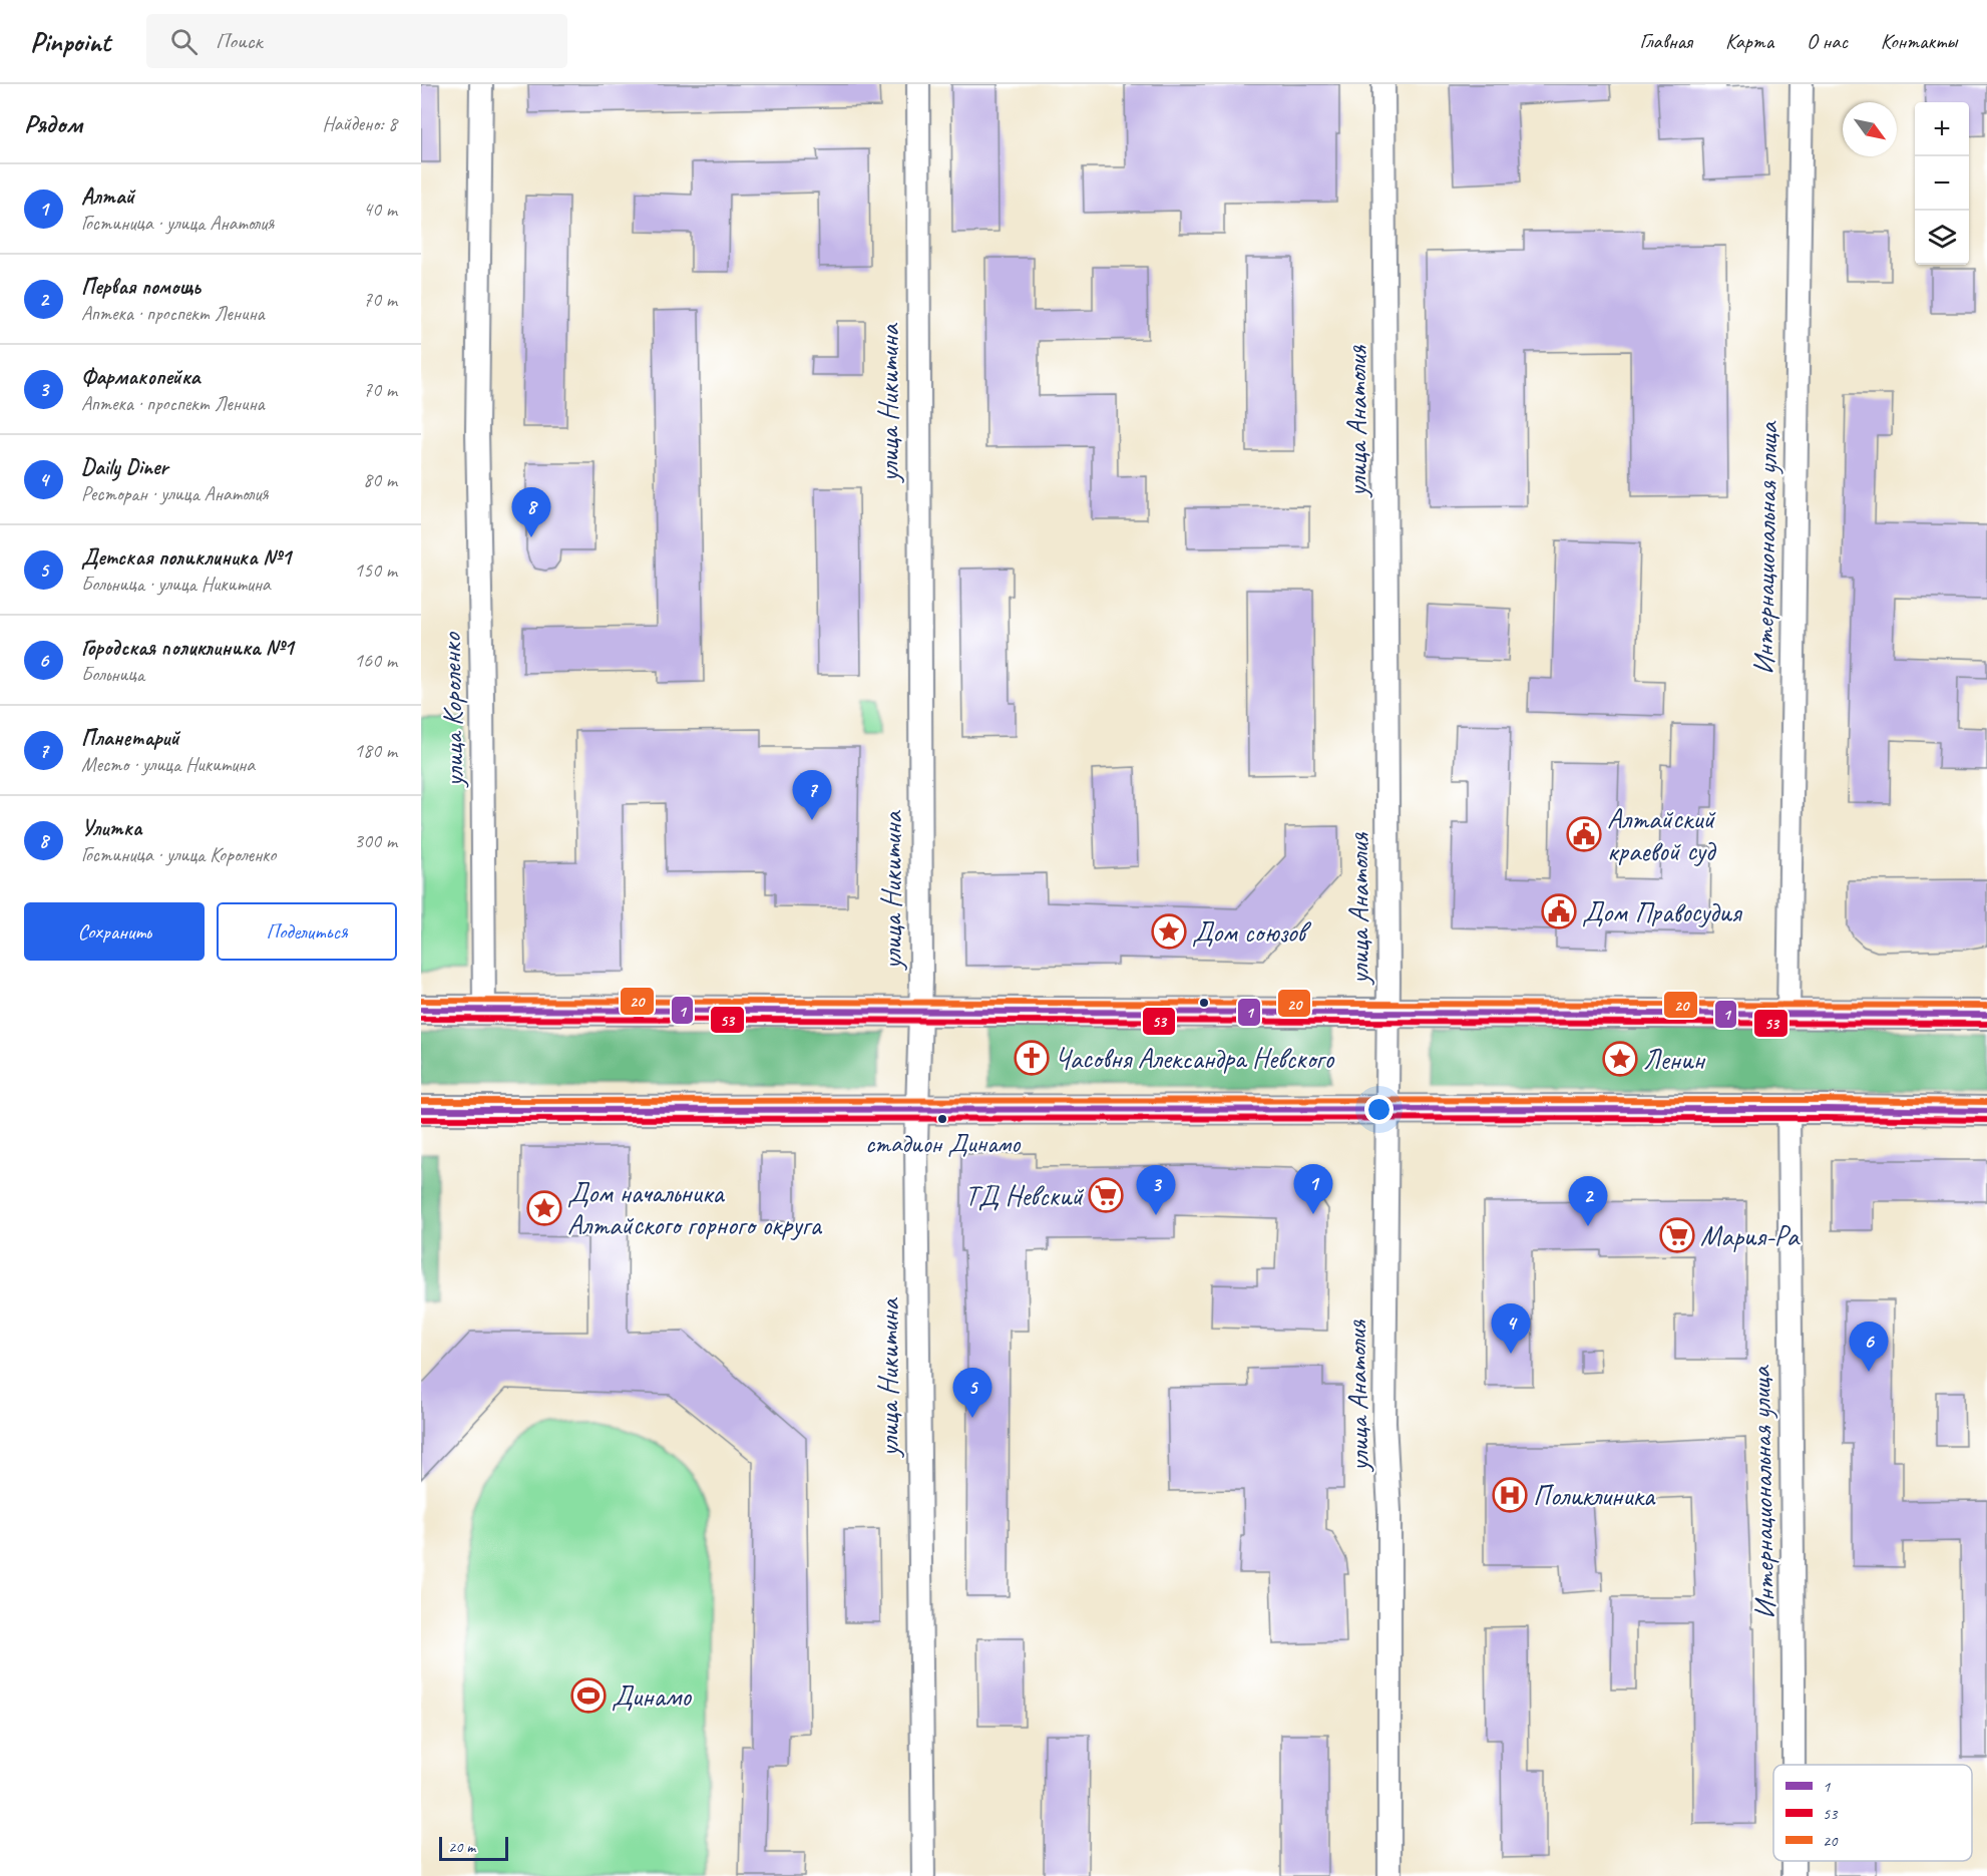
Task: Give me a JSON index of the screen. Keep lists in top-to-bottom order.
{
  "streets": {
    "street": [
      "улица Никитина",
      "улица Анатолия",
      "Интернациональная улица",
      "улица Короленко"
    ]
  },
  "places": {
    "public building": ["Алтайский краевой суд", "Дом Правосудия"],
    "place": ["Дом союзов", "Ленин", "Дом начальника Алтайского горного округа"],
    "church": ["Часовня Александра Невского"],
    "other": ["стадион Динамо"],
    "supermarket": ["ТД Невский", "Мария-Ра"],
    "hospital": ["Поликлиника"],
    "sports": ["Динамо"]
  },
  "lines": ["transit line 20", "transit line 1", "transit line 53"],
  "legend": ["1", "53", "20"],
  "scale_bar": "20 m",
  "north": "bottom right",
  "page": {
    "header": "Pinpoint",
    "search": "Поиск",
    "nav": [
      "Главная",
      "Карта",
      "О нас",
      "Контакты"
    ],
    "heading": ["Рядом", "Найдено: 8"],
    "map_buttons": ["+", "−"],
    "list": [
      {
        "mark": "1",
        "name": "Алтай",
        "note": "Гостиница · улица Анатолия",
        "value": "40 m"
      },
      {
        "mark": "2",
        "name": "Первая помощь",
        "note": "Аптека · проспект Ленина",
        "value": "70 m"
      },
      {
        "mark": "3",
        "name": "Фармакопейка",
        "note": "Аптека · проспект Ленина",
        "value": "70 m"
      },
      {
        "mark": "4",
        "name": "Daily Diner",
        "note": "Ресторан · улица Анатолия",
        "value": "80 m"
      },
      {
        "mark": "5",
        "name": "Детская поликлиника №1",
        "note": "Больница · улица Никитина",
        "value": "150 m"
      },
      {
        "mark": "6",
        "name": "Городская поликлиника №1",
        "note": "Больница",
        "value": "160 m"
      },
      {
        "mark": "7",
        "name": "Планетарий",
        "note": "Место · улица Никитина",
        "value": "180 m"
      },
      {
        "mark": "8",
        "name": "Улитка",
        "note": "Гостиница · улица Короленко",
        "value": "300 m"
      }
    ],
    "pins": [
      "8",
      "7",
      "1",
      "3",
      "2",
      "4",
      "6",
      "5"
    ],
    "buttons": ["Сохранить", "Поделиться"],
    "scale": "20 m"
  }
}
